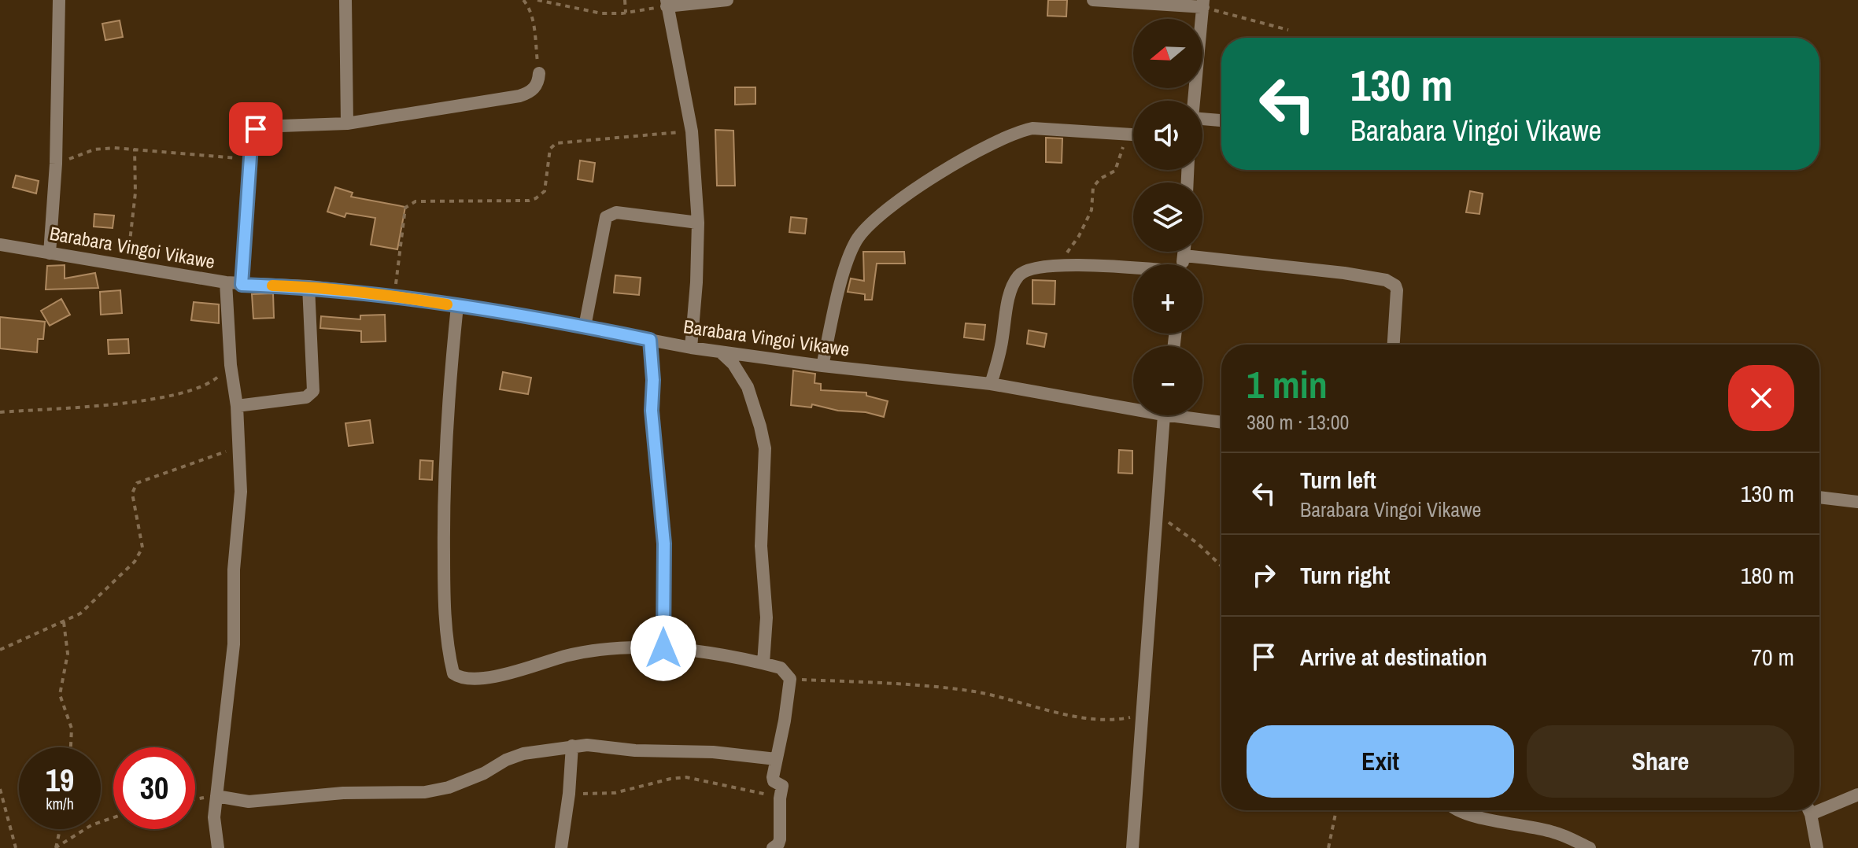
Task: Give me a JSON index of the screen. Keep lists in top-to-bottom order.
{
  "streets": {
    "street": ["Barabara Vingoi Vikawe"]
  },
  "north": "left",
  "page": {
    "map_buttons": ["+", "−"],
    "turn": ["130 m", "Barabara Vingoi Vikawe"],
    "heading": ["1 min", "380 m · 13:00"],
    "list": [
      {
        "name": "Turn left",
        "note": "Barabara Vingoi Vikawe",
        "value": "130 m"
      },
      {
        "name": "Turn right",
        "value": "180 m"
      },
      {
        "name": "Arrive at destination",
        "value": "70 m"
      }
    ],
    "buttons": ["Exit", "Share"],
    "speed": "19 km/h",
    "limit": "30"
  }
}
